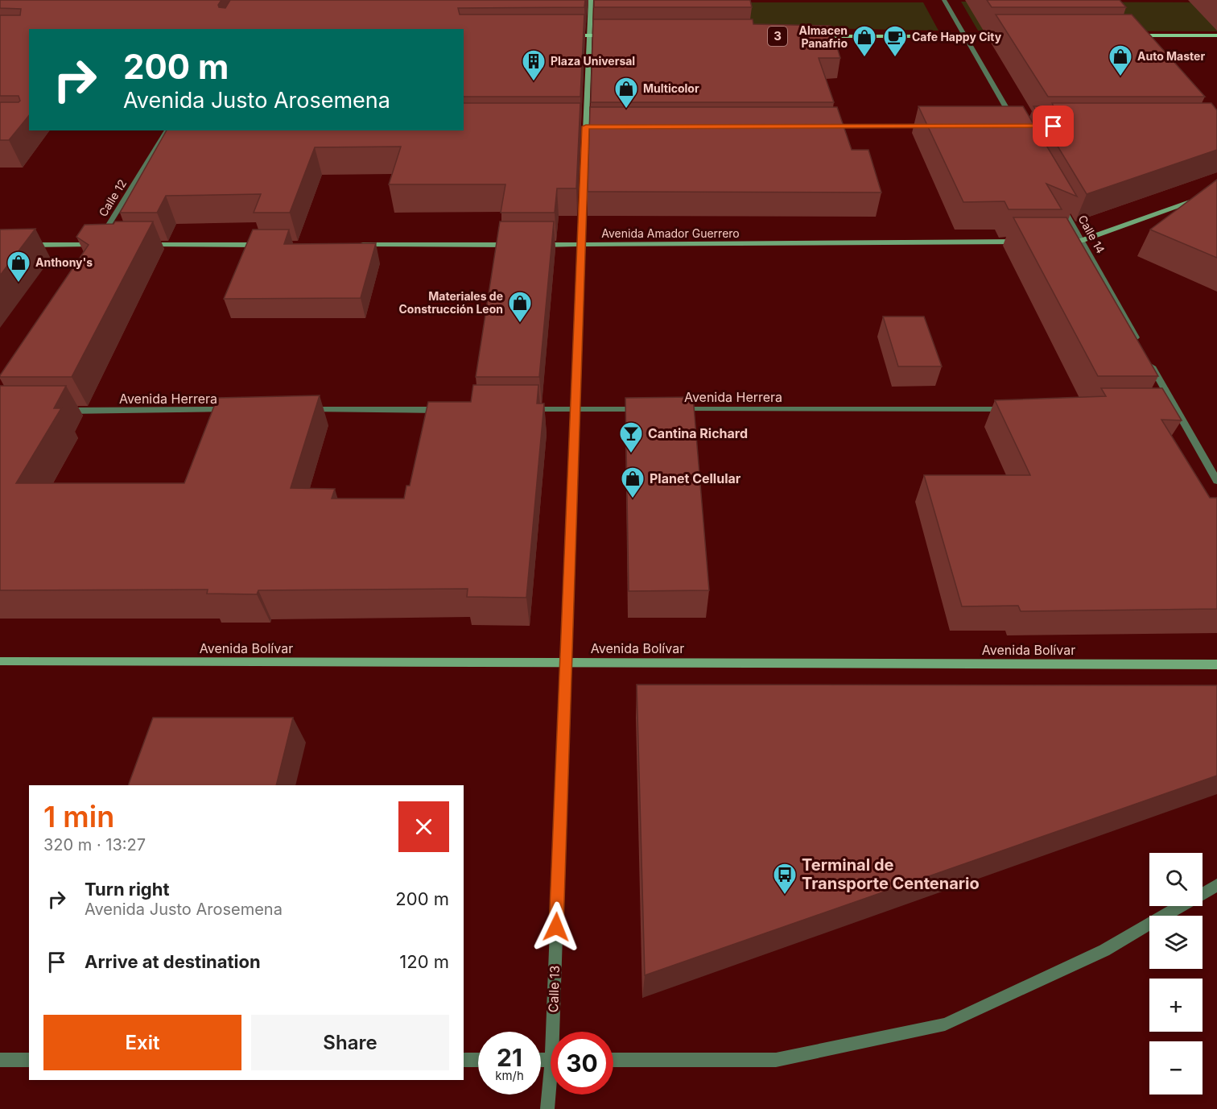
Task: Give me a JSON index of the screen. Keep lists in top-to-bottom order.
{
  "streets": {
    "main road": ["Avenida Amador Guerrero", "Avenida Bolívar", "Calle 13"],
    "street": ["Calle 12", "Calle 14", "Avenida Herrera"]
  },
  "crossings": [
    ["Avenida Amador Guerrero", "Calle 13"],
    ["Avenida Bolívar", "Calle 13"]
  ],
  "places": {
    "shop": [
      "Almacen Panafrio",
      "Auto Master",
      "Multicolor",
      "Anthony's",
      "Materiales de Construcción Leon",
      "Planet Cellular"
    ],
    "cafe": ["Cafe Happy City"],
    "building": ["Plaza Universal"],
    "bar": ["Cantina Richard"],
    "bus stop": ["Terminal de Transporte Centenario"]
  },
  "page": {
    "turn": ["200 m", "Avenida Justo Arosemena"],
    "heading": ["1 min", "320 m · 13:27"],
    "map_buttons": ["+", "−"],
    "list": [
      {
        "name": "Turn right",
        "note": "Avenida Justo Arosemena",
        "value": "200 m"
      },
      {
        "name": "Arrive at destination",
        "value": "120 m"
      }
    ],
    "buttons": ["Exit", "Share"],
    "speed": "21 km/h",
    "limit": "30"
  }
}
